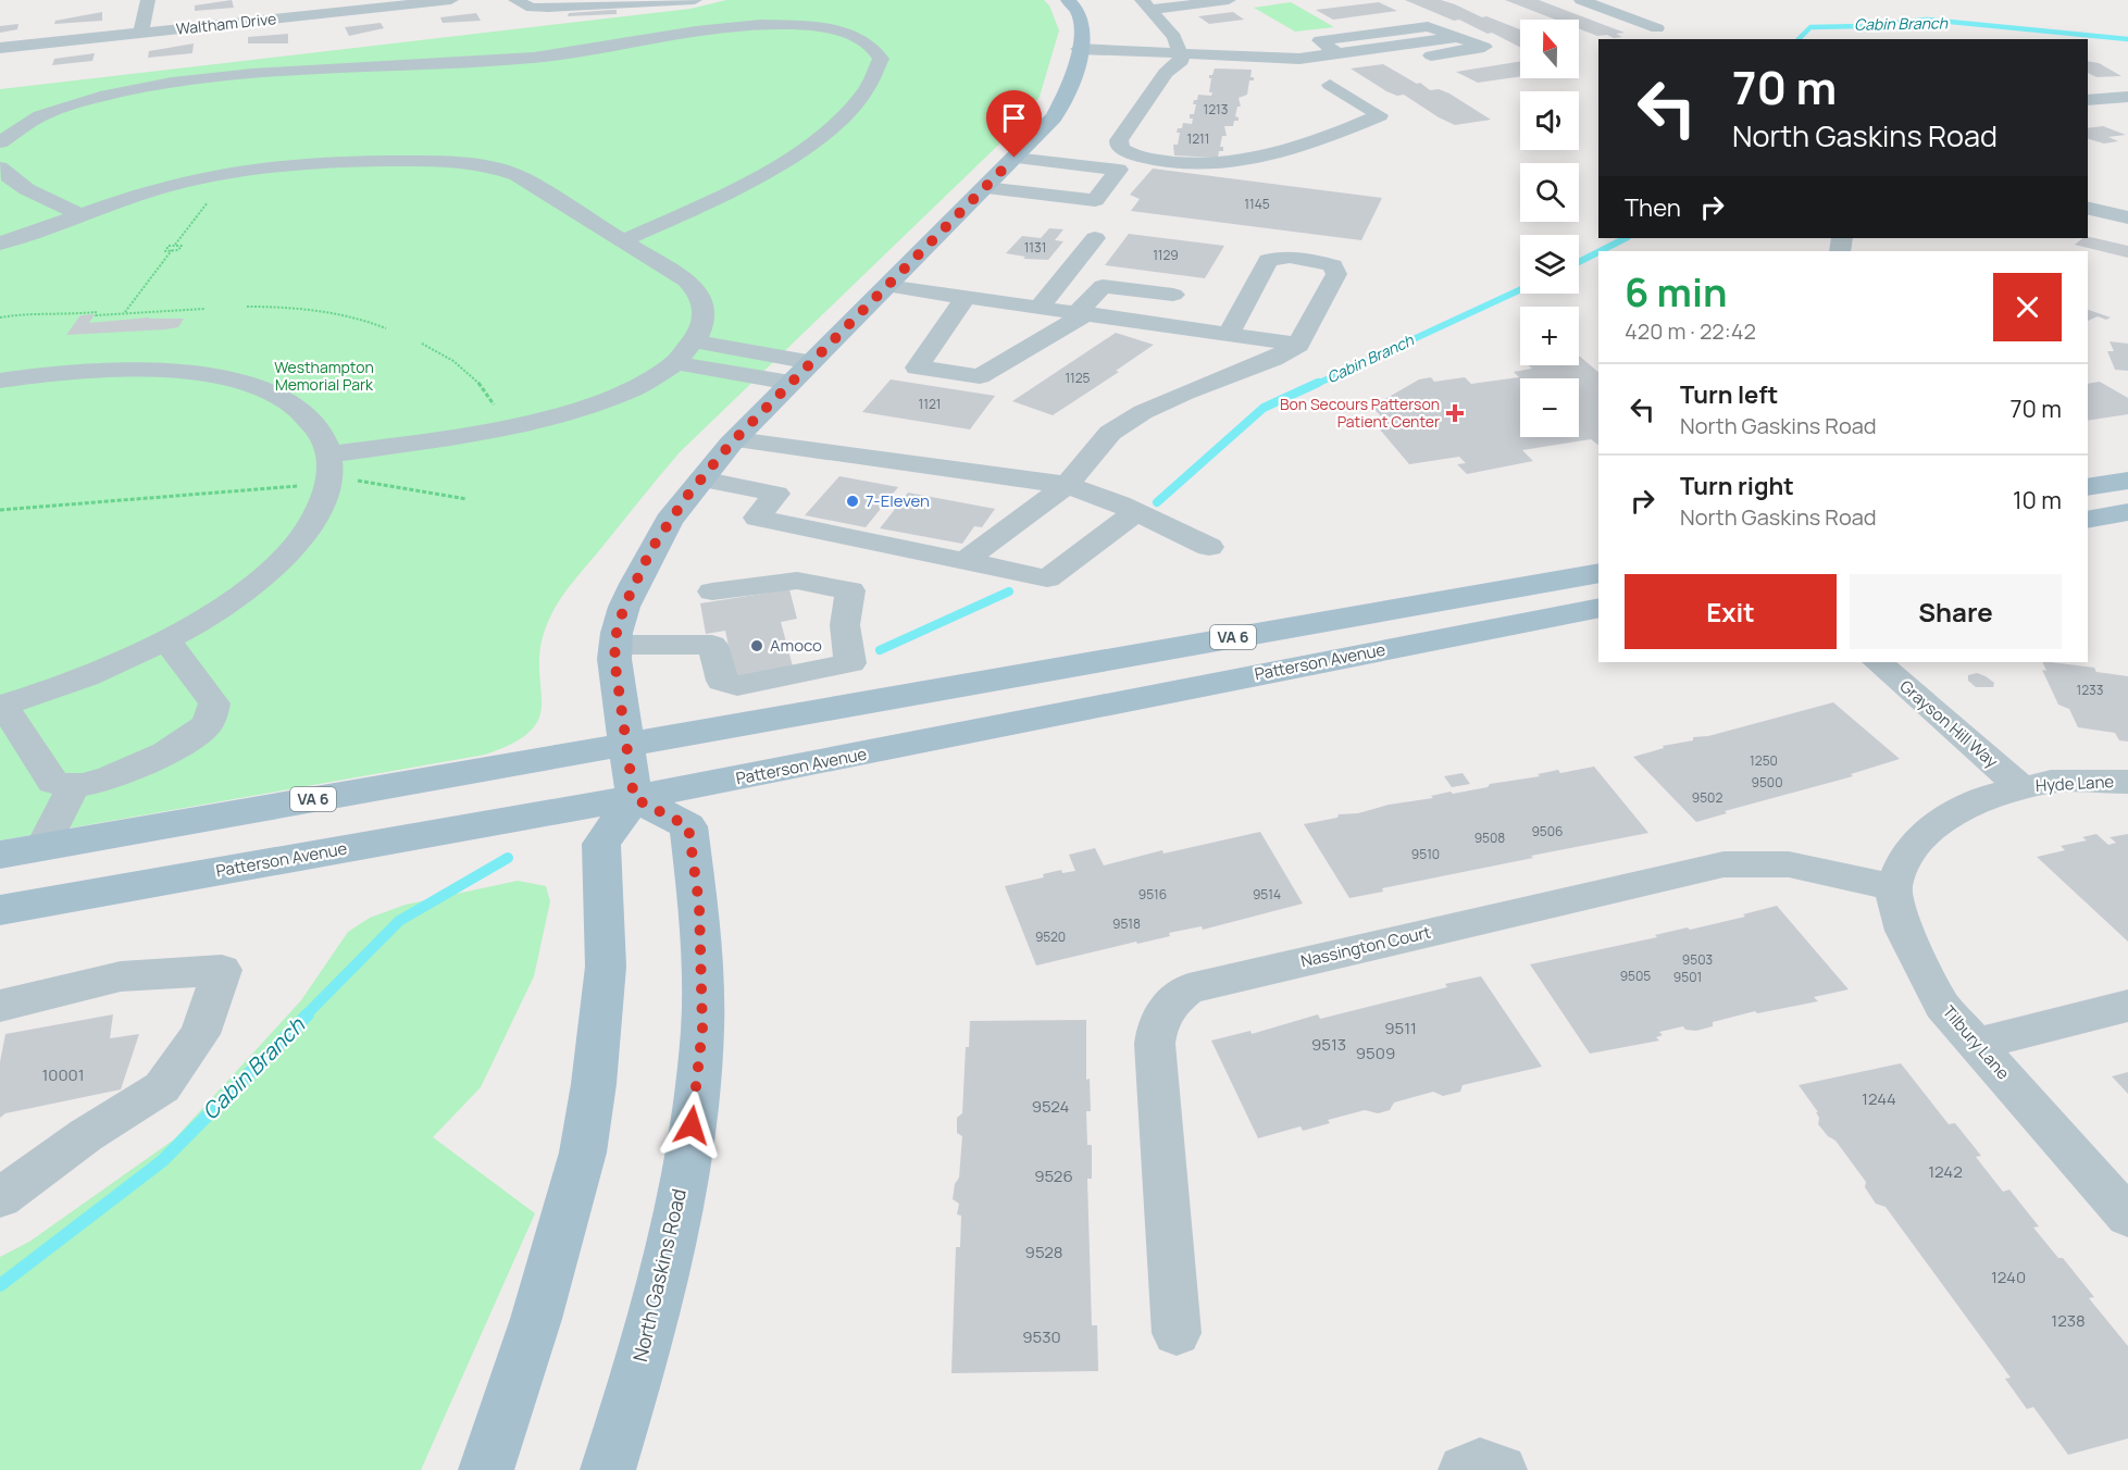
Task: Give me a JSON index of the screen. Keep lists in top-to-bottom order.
{
  "streets": {
    "main road": ["VA 6", "Patterson Avenue", "North Gaskins Road"],
    "street": [
      "Waltham Drive",
      "Grayson Hill Way",
      "Hyde Lane",
      "Nassington Court",
      "Tilbury Lane"
    ]
  },
  "crossings": [
    ["Patterson Avenue", "North Gaskins Road"],
    ["Grayson Hill Way", "Hyde Lane"],
    ["Nassington Court", "Tilbury Lane"]
  ],
  "water": ["Cabin Branch"],
  "parks": ["Westhampton Memorial Park"],
  "places": {
    "health": ["Bon Secours Patterson Patient Center"],
    "other": ["7-Eleven", "Amoco"]
  },
  "house_numbers": [
    "1213",
    "1211",
    "1145",
    "1131",
    "1129",
    "1125",
    "1121",
    "1233",
    "1250",
    "9500",
    "9502",
    "9506",
    "9508",
    "9510",
    "9516",
    "9514",
    "9518",
    "9520",
    "9503",
    "9505",
    "9501",
    "9511",
    "9513",
    "9509",
    "10001",
    "1244",
    "9524",
    "1242",
    "9526",
    "9528",
    "1240",
    "1238",
    "9530"
  ],
  "north": "top",
  "page": {
    "map_buttons": ["+", "−"],
    "turn": ["70 m", "North Gaskins Road"],
    "then": "Then",
    "heading": ["6 min", "420 m · 22:42"],
    "list": [
      {
        "name": "Turn left",
        "note": "North Gaskins Road",
        "value": "70 m"
      },
      {
        "name": "Turn right",
        "note": "North Gaskins Road",
        "value": "10 m"
      }
    ],
    "buttons": ["Exit", "Share"]
  }
}
